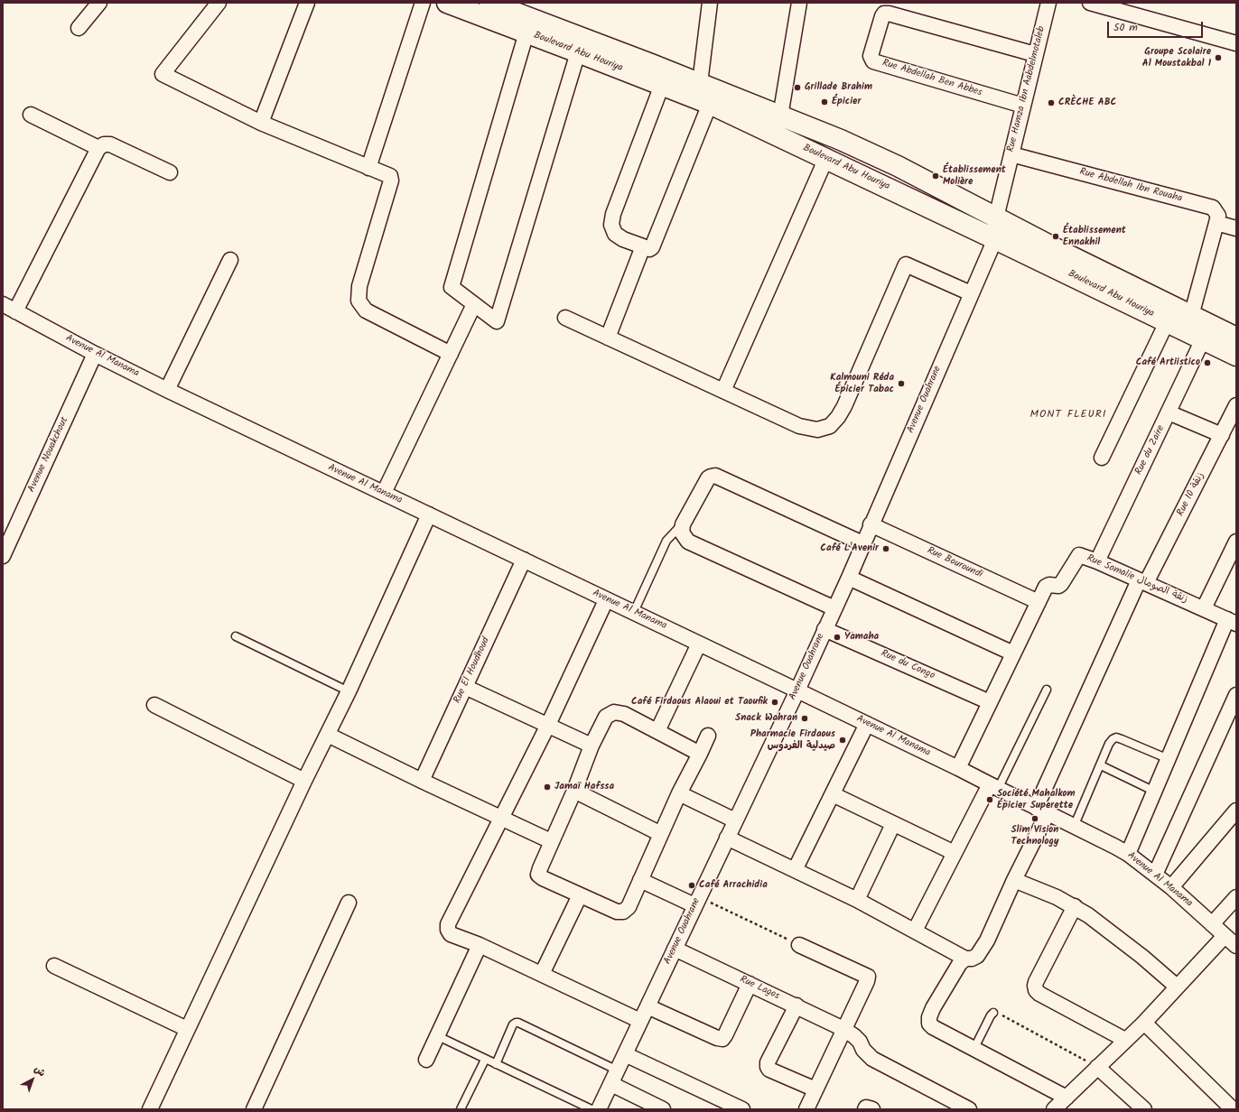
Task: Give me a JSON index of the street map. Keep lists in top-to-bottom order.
{
  "streets": {
    "main road": ["Boulevard Abu Houriya"],
    "street": [
      "Rue Abdellah Ben Abbes",
      "Rue Hamza Ibn Aabdelmotaleb",
      "Rue Abdellah Ibn Rouaha",
      "Avenue Al Manama",
      "Avenue Ouahrane",
      "Rue du Zaire",
      "Avenue Nouakchout",
      "Rue 10 زنقة",
      "Rue Bouroundi",
      "Rue Somalie زنقة الصومال",
      "Rue du Congo",
      "Rue El Houdhoud",
      "Rue Lagos"
    ]
  },
  "crossings": [
    ["Boulevard Abu Houriya", "Rue Hamza Ibn Aabdelmotaleb"],
    ["Boulevard Abu Houriya", "Avenue Ouahrane"],
    ["Boulevard Abu Houriya", "Rue du Zaire"],
    ["Rue Abdellah Ben Abbes", "Rue Hamza Ibn Aabdelmotaleb"],
    ["Rue Hamza Ibn Aabdelmotaleb", "Rue Abdellah Ibn Rouaha"],
    ["Rue Hamza Ibn Aabdelmotaleb", "Avenue Ouahrane"],
    ["Avenue Al Manama", "Avenue Ouahrane"],
    ["Avenue Al Manama", "Avenue Nouakchout"],
    ["Avenue Al Manama", "Rue 10 زنقة"],
    ["Avenue Al Manama", "Rue El Houdhoud"],
    ["Avenue Ouahrane", "Rue Bouroundi"],
    ["Avenue Ouahrane", "Rue du Congo"],
    ["Avenue Ouahrane", "Rue Lagos"],
    ["Rue du Zaire", "Rue Somalie زنقة الصومال"],
    ["Rue 10 زنقة", "Rue Somalie زنقة الصومال"],
    ["Rue Bouroundi", "Rue Somalie زنقة الصومال"]
  ],
  "districts": ["MONT FLEURI"],
  "places": [
    "Groupe Scolaire Al Moustakbal 1",
    "Grillade Brahim",
    "Épicier",
    "CRÈCHE ABC",
    "Établissement Molière",
    "Établissement Ennakhil",
    "Café Artiistico",
    "Kalmouni Réda Épicier Tabac",
    "Café L'Avenir",
    "Yamaha",
    "Café Firdaous Alaoui et Taoufik",
    "Snack Wahran",
    "Pharmacie Firdaous صيدلية الفردوس",
    "Jamaï Hafssa",
    "Société Mahalkom Épicier Superette",
    "Slim Vision Technology",
    "Café Arrachidia"
  ],
  "scale_bar": "50 m",
  "north": "top right"
}
